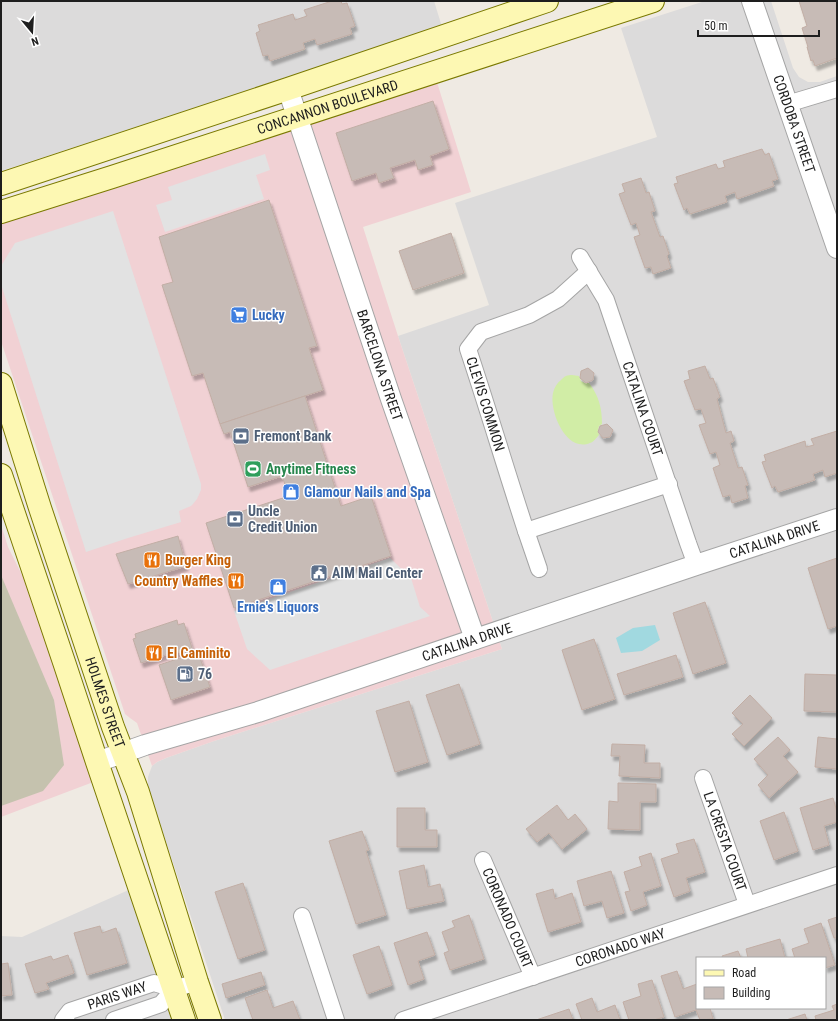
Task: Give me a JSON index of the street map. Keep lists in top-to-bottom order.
{
  "streets": {
    "main road": ["CONCANNON BOULEVARD", "HOLMES STREET"],
    "street": [
      "CORDOBA STREET",
      "BARCELONA STREET",
      "CLEVIS COMMON",
      "CATALINA COURT",
      "CATALINA DRIVE",
      "LA CRESTA COURT",
      "CORONADO COURT",
      "CORONADO WAY",
      "PARIS WAY"
    ]
  },
  "crossings": [
    ["CONCANNON BOULEVARD", "BARCELONA STREET"],
    ["BARCELONA STREET", "CATALINA DRIVE"],
    ["CLEVIS COMMON", "CATALINA COURT"],
    ["CATALINA COURT", "CATALINA DRIVE"],
    ["CATALINA DRIVE", "HOLMES STREET"],
    ["HOLMES STREET", "PARIS WAY"],
    ["LA CRESTA COURT", "CORONADO WAY"],
    ["CORONADO COURT", "CORONADO WAY"]
  ],
  "places": {
    "supermarket": ["Lucky"],
    "bank": ["Fremont Bank", "Uncle Credit Union"],
    "sports": ["Anytime Fitness"],
    "shop": ["Glamour Nails and Spa", "Ernie's Liquors"],
    "restaurant": ["Burger King", "Country Waffles", "El Caminito"],
    "public building": ["AIM Mail Center"],
    "fuel station": ["76"]
  },
  "legend": ["Road", "Building"],
  "scale_bar": "50 m",
  "north": "bottom"
}
